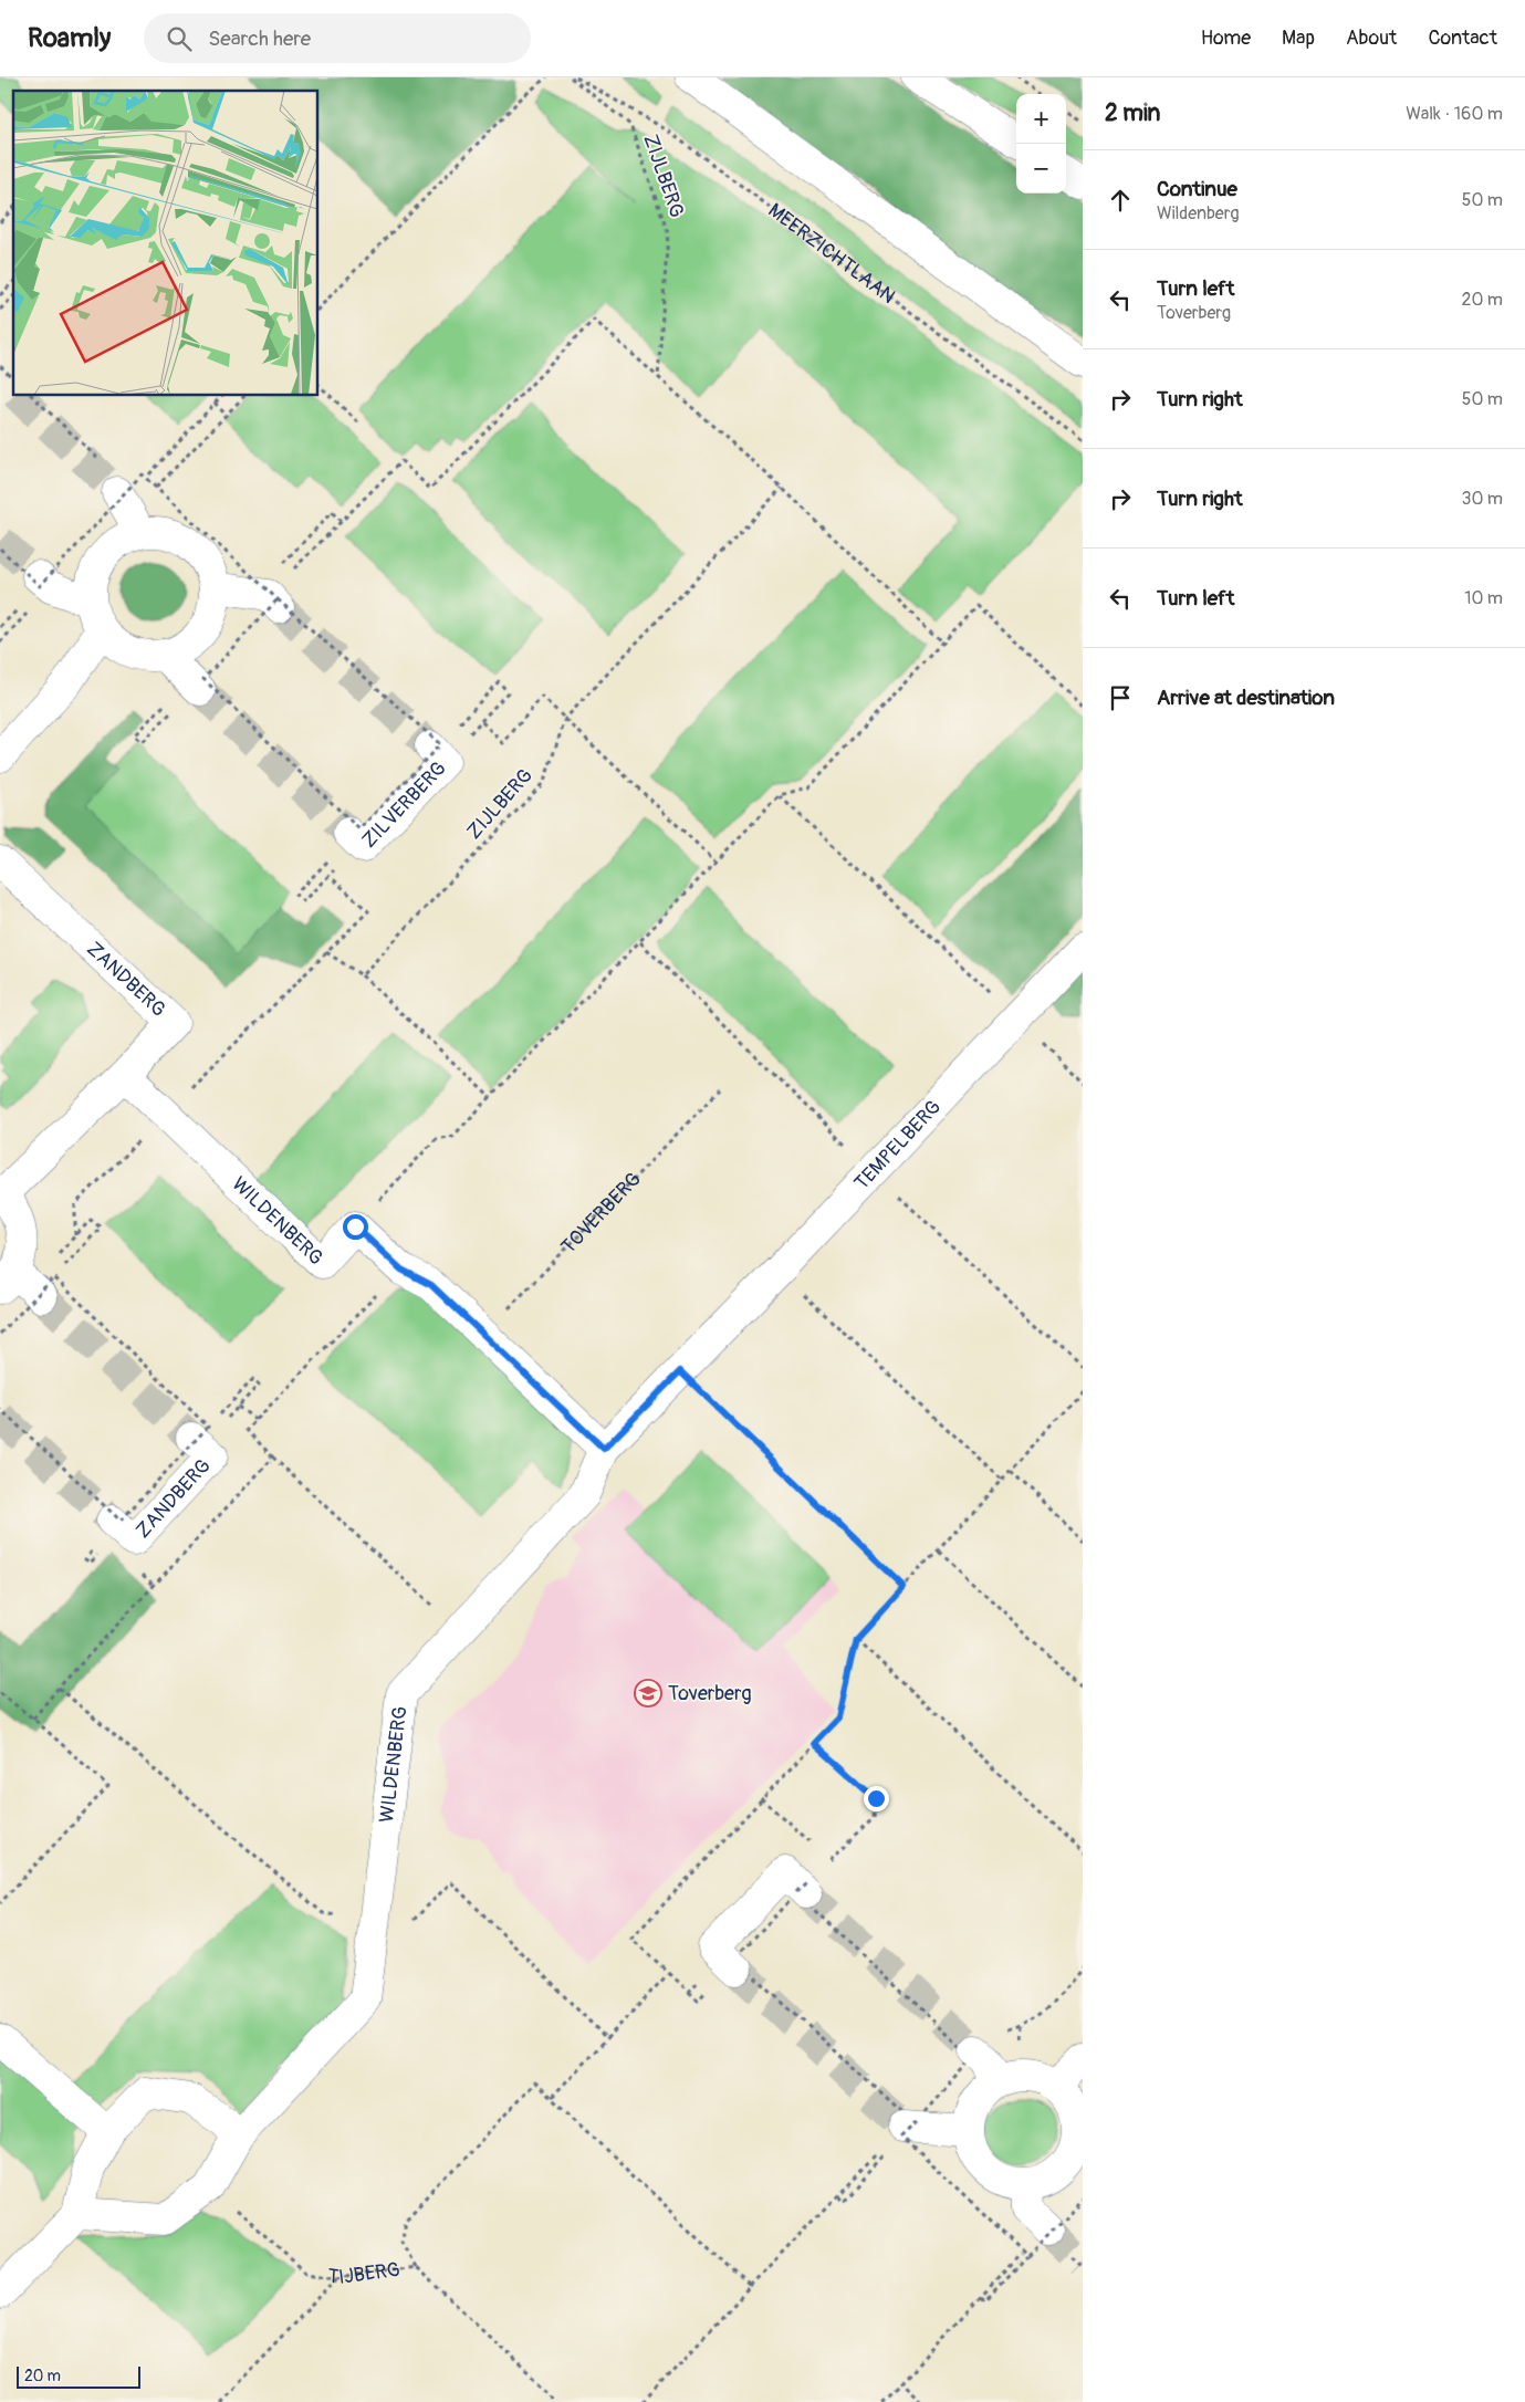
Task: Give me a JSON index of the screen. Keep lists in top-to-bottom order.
{
  "streets": {
    "street": [
      "ZILVERBERG",
      "ZANDBERG",
      "TEMPELBERG",
      "WILDENBERG"
    ],
    "path": [
      "ZIJLBERG",
      "MEERZICHTLAAN",
      "TOVERBERG",
      "TIJBERG"
    ]
  },
  "crossings": [
    ["ZANDBERG", "WILDENBERG"]
  ],
  "places": {
    "school or university": ["Toverberg"]
  },
  "scale_bar": "20 m",
  "page": {
    "header": "Roamly",
    "search": "Search here",
    "nav": [
      "Home",
      "Map",
      "About",
      "Contact"
    ],
    "heading": ["2 min", "Walk · 160 m"],
    "map_buttons": ["+", "−"],
    "list": [
      ["Continue", "Wildenberg", "50 m"],
      ["Turn left", "Toverberg", "20 m"],
      ["Turn right", "50 m"],
      ["Turn right", "30 m"],
      ["Turn left", "10 m"],
      "Arrive at destination"
    ],
    "scale": "20 m"
  }
}
